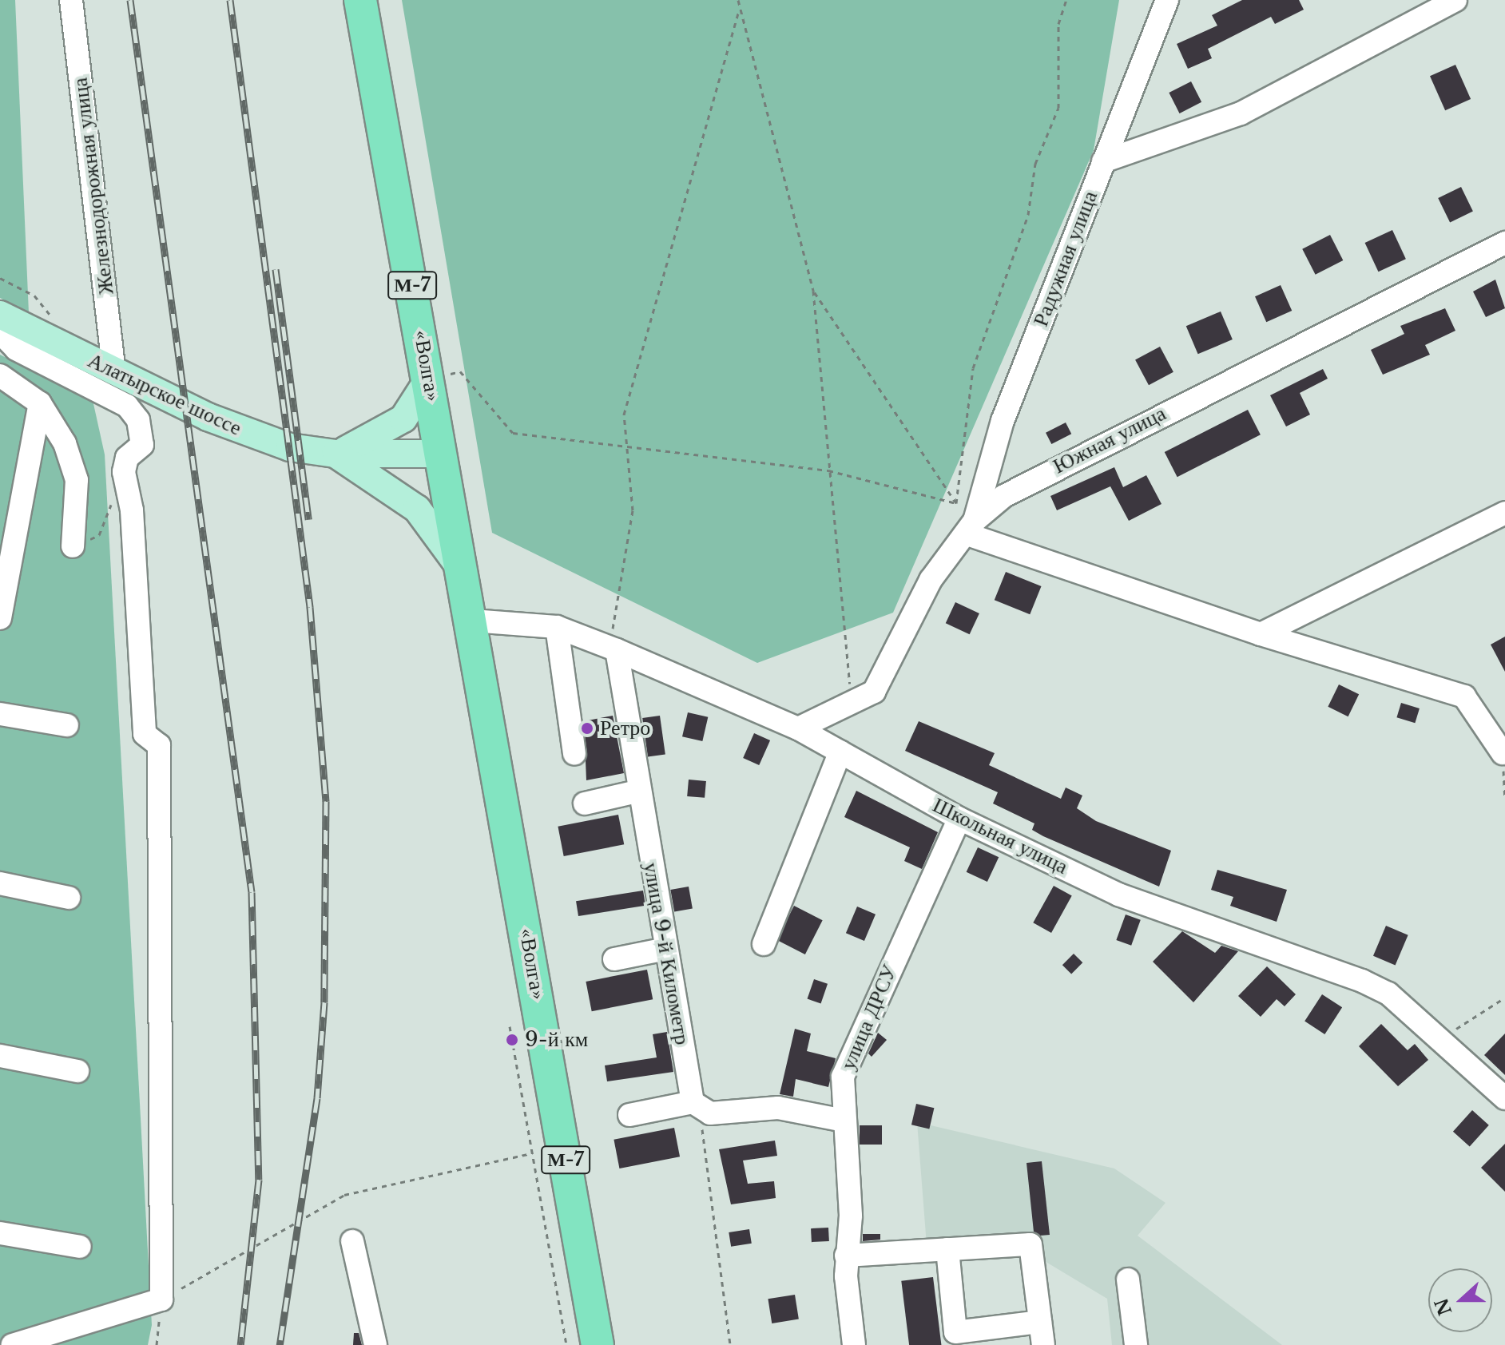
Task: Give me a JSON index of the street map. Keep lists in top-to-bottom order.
{
  "streets": {
    "highway": ["М-7", "«Волга»"],
    "main road": ["Алатырское шоссе"],
    "street": [
      "Железнодорожная улица",
      "Радужная улица",
      "Южная улица",
      "Школьная улица",
      "улица 9-й Километр",
      "улица ДРСУ"
    ]
  },
  "crossings": [
    ["Железнодорожная улица", "Алатырское шоссе"],
    ["Радужная улица", "Южная улица"],
    ["М-7", "«Волга»"],
    ["М-7", "Школьная улица"],
    ["«Волга»", "Школьная улица"],
    ["Южная улица", "Школьная улица"],
    ["Школьная улица", "улица 9-й Километр"],
    ["Школьная улица", "улица ДРСУ"]
  ],
  "places": ["Ретро", "9-й км"],
  "north": "left"
}
